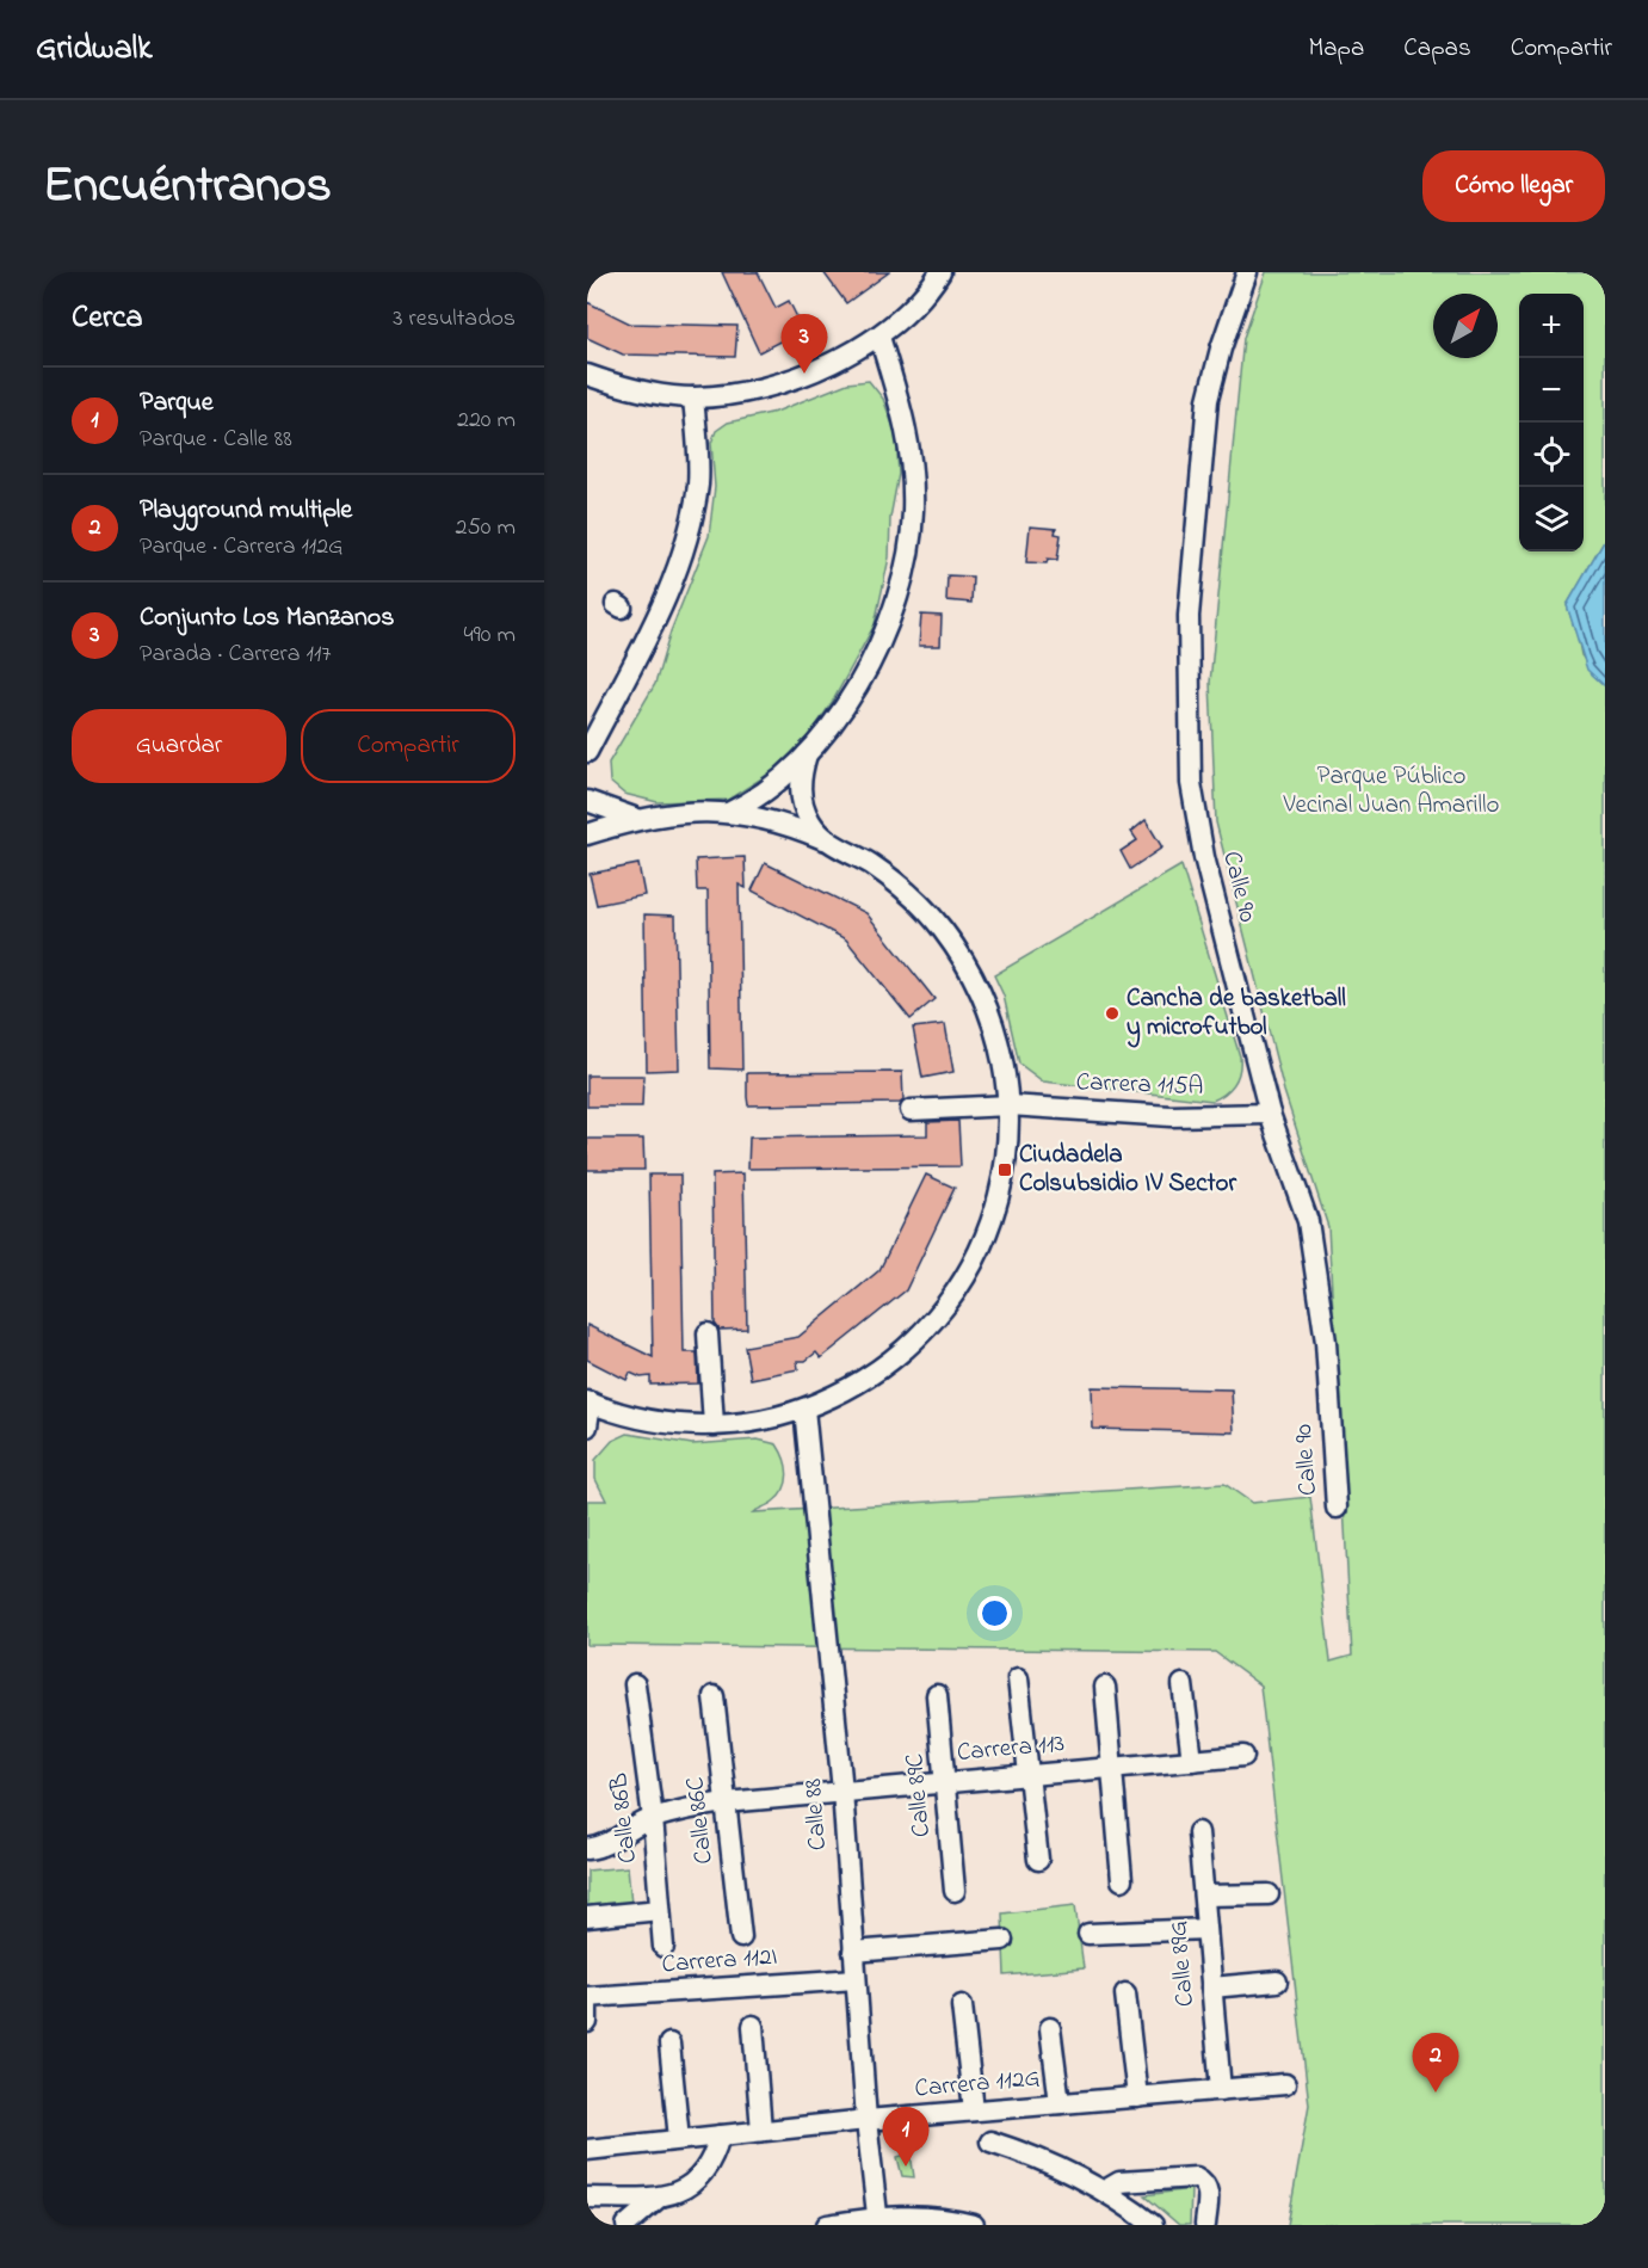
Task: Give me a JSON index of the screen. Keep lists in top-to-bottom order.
{
  "streets": {
    "street": [
      "Calle 90",
      "Carrera 115A",
      "Carrera 113",
      "Calle 89C",
      "Calle 88",
      "Calle 86B",
      "Calle 86C",
      "Carrera 112I",
      "Calle 89G",
      "Carrera 112G"
    ]
  },
  "crossings": [
    ["Calle 90", "Carrera 115A"],
    ["Carrera 113", "Calle 89C"],
    ["Carrera 113", "Calle 88"],
    ["Carrera 113", "Calle 86B"],
    ["Carrera 113", "Calle 86C"],
    ["Calle 88", "Carrera 112I"],
    ["Calle 88", "Carrera 112G"],
    ["Calle 89G", "Carrera 112G"]
  ],
  "parks": ["Parque Público Vecinal Juan Amarillo"],
  "places": {
    "other": ["Cancha de basketball y microfutbol"],
    "transit": ["Ciudadela Colsubsidio IV Sector"]
  },
  "north": "top right",
  "page": {
    "header": "Gridwalk",
    "nav": ["Mapa", "Capas", "Compartir"],
    "title": "Encuéntranos",
    "buttons": [
      "Cómo llegar",
      ["Guardar", "Compartir"]
    ],
    "heading": ["Cerca", "3 resultados"],
    "map_buttons": ["+", "−"],
    "pins": ["3", "2", "1"],
    "list": [
      {
        "mark": "1",
        "name": "Parque",
        "note": "Parque · Calle 88",
        "value": "220 m"
      },
      {
        "mark": "2",
        "name": "Playground multiple",
        "note": "Parque · Carrera 112G",
        "value": "250 m"
      },
      {
        "mark": "3",
        "name": "Conjunto Los Manzanos",
        "note": "Parada · Carrera 117",
        "value": "490 m"
      }
    ]
  }
}
